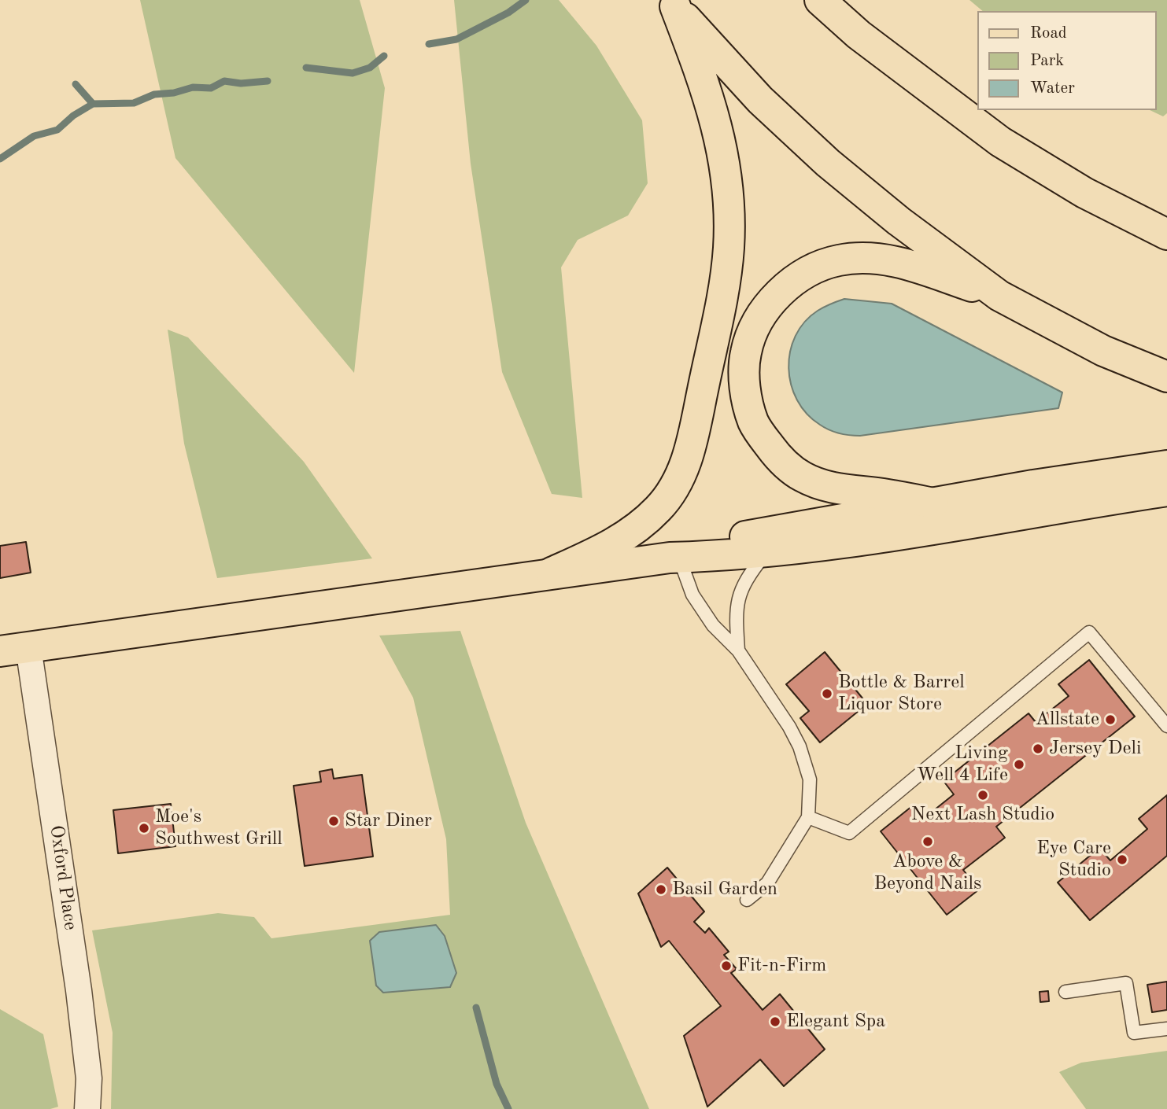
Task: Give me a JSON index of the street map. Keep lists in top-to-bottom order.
{
  "streets": {
    "street": ["Oxford Place"]
  },
  "places": [
    "Bottle & Barrel Liquor Store",
    "Allstate",
    "Jersey Deli",
    "Living Well 4 Life",
    "Next Lash Studio",
    "Star Diner",
    "Moe's Southwest Grill",
    "Above & Beyond Nails",
    "Eye Care Studio",
    "Basil Garden",
    "Fit-n-Firm",
    "Elegant Spa"
  ],
  "legend": ["Road", "Park", "Water"]
}
